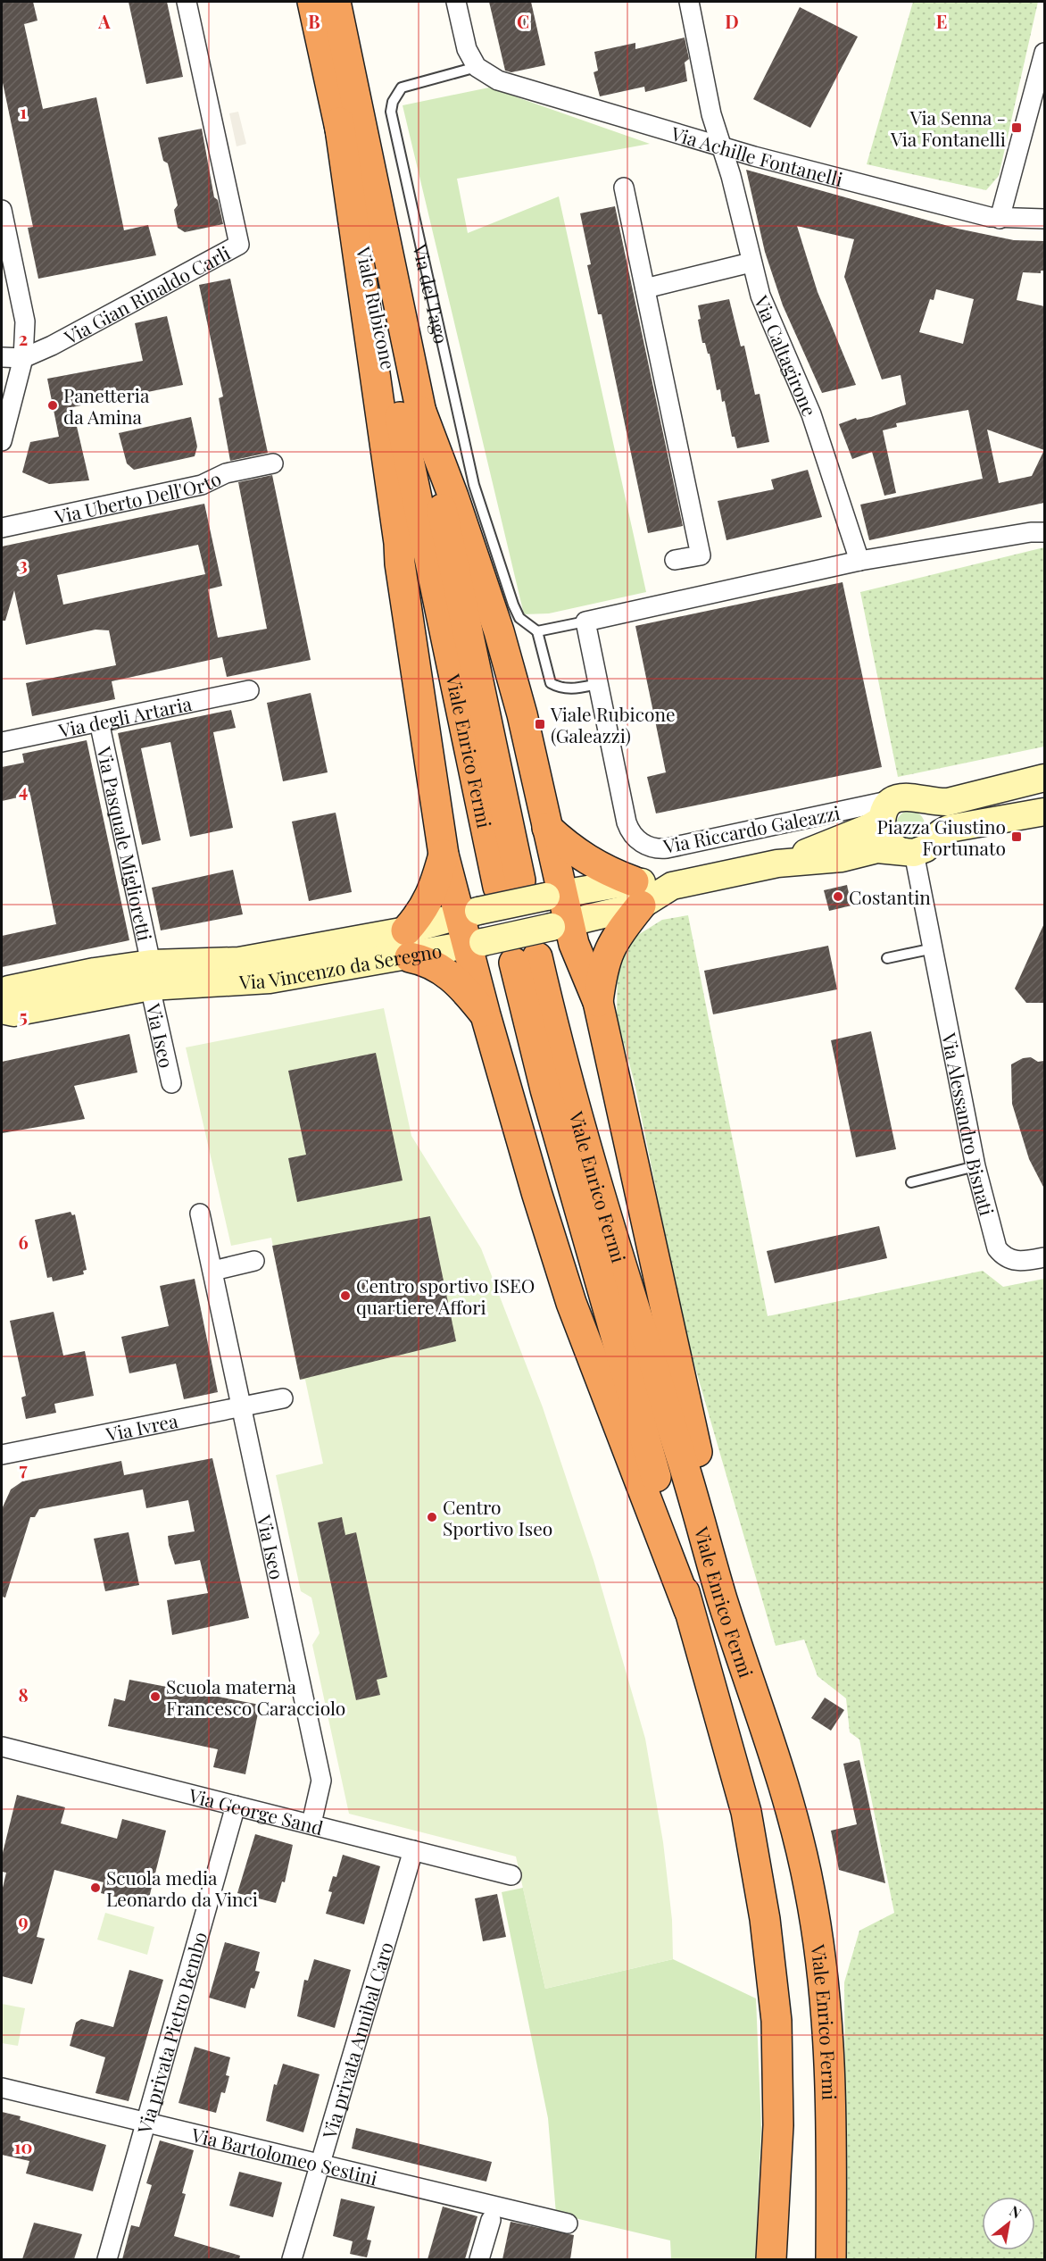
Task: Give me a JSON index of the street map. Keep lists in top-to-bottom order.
{
  "streets": {
    "highway": ["Viale Rubicone", "Viale Enrico Fermi"],
    "main road": ["Via Vincenzo da Seregno"],
    "street": [
      "Via Achille Fontanelli",
      "Via Gian Rinaldo Carli",
      "Via Caltagirone",
      "Via Uberto Dell'Orto",
      "Via degli Artaria",
      "Via Riccardo Galeazzi",
      "Via Pasquale Miglioretti",
      "Via Iseo",
      "Via Alessandro Bisnati",
      "Via Ivrea",
      "Via George Sand",
      "Via privata Pietro Bembo",
      "Via privata Annibal Caro",
      "Via Bartolomeo Sestini"
    ],
    "lane": ["Via del Tago"]
  },
  "crossings": [
    ["Via Achille Fontanelli", "Via del Tago"],
    ["Via Achille Fontanelli", "Via Caltagirone"],
    ["Viale Rubicone", "Viale Enrico Fermi"],
    ["Via degli Artaria", "Via Pasquale Miglioretti"],
    ["Via Riccardo Galeazzi", "Via Vincenzo da Seregno"],
    ["Via Riccardo Galeazzi", "Via Alessandro Bisnati"],
    ["Via Pasquale Miglioretti", "Via Vincenzo da Seregno"],
    ["Via Pasquale Miglioretti", "Via Iseo"],
    ["Via Vincenzo da Seregno", "Via Iseo"],
    ["Via Vincenzo da Seregno", "Via Alessandro Bisnati"],
    ["Via Iseo", "Via Ivrea"],
    ["Via Iseo", "Via George Sand"],
    ["Via George Sand", "Via privata Pietro Bembo"],
    ["Via George Sand", "Via privata Annibal Caro"],
    ["Via privata Pietro Bembo", "Via Bartolomeo Sestini"],
    ["Via privata Annibal Caro", "Via Bartolomeo Sestini"]
  ],
  "places": {
    "transit": ["Via Senna - Via Fontanelli", "Viale Rubicone (Galeazzi)", "Piazza Giustino Fortunato"],
    "other": [
      "Panetteria da Amina",
      "Costantin",
      "Centro sportivo ISEO quartiere Affori",
      "Centro Sportivo Iseo",
      "Scuola materna Francesco Caracciolo",
      "Scuola media Leonardo da Vinci"
    ]
  },
  "north": "top right",
  "grid": {
    "columns": [
      "A",
      "B",
      "C",
      "D",
      "E"
    ],
    "rows": [
      "1",
      "2",
      "3",
      "4",
      "5",
      "6",
      "7",
      "8",
      "9",
      "10"
    ]
  }
}
